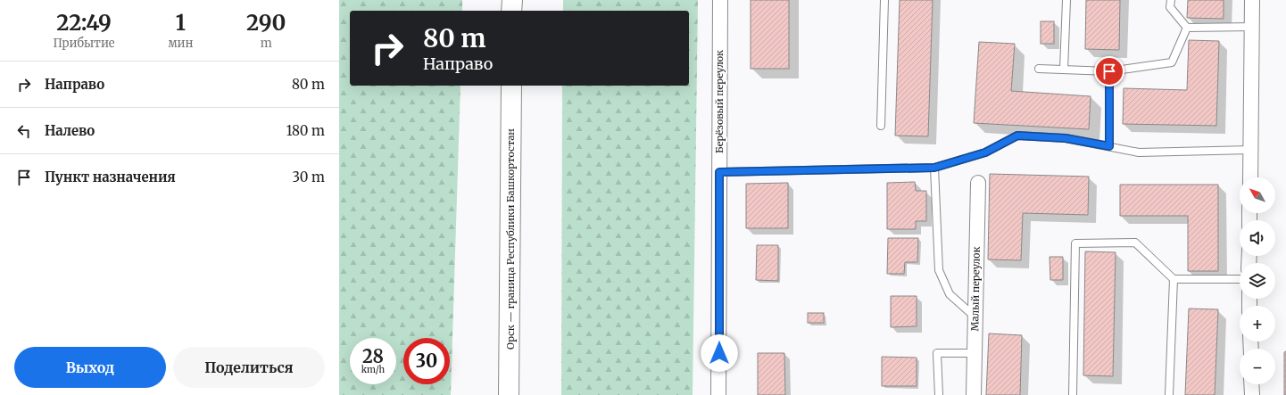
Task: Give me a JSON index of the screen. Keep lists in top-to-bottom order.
{
  "streets": {
    "main road": ["Орск — граница Республики Башкортостан"],
    "street": ["Берёзовый переулок", "Малый переулок"]
  },
  "north": "top left",
  "page": {
    "eta": [
      "22:49",
      "Прибытие",
      "1",
      "мин",
      "290",
      "m"
    ],
    "turn": ["80 m", "Направо"],
    "list": [
      {
        "name": "Направо",
        "value": "80 m"
      },
      {
        "name": "Налево",
        "value": "180 m"
      },
      {
        "name": "Пункт назначения",
        "value": "30 m"
      }
    ],
    "map_buttons": ["+", "−"],
    "speed": "28 km/h",
    "limit": "30",
    "buttons": ["Выход", "Поделиться"]
  }
}
